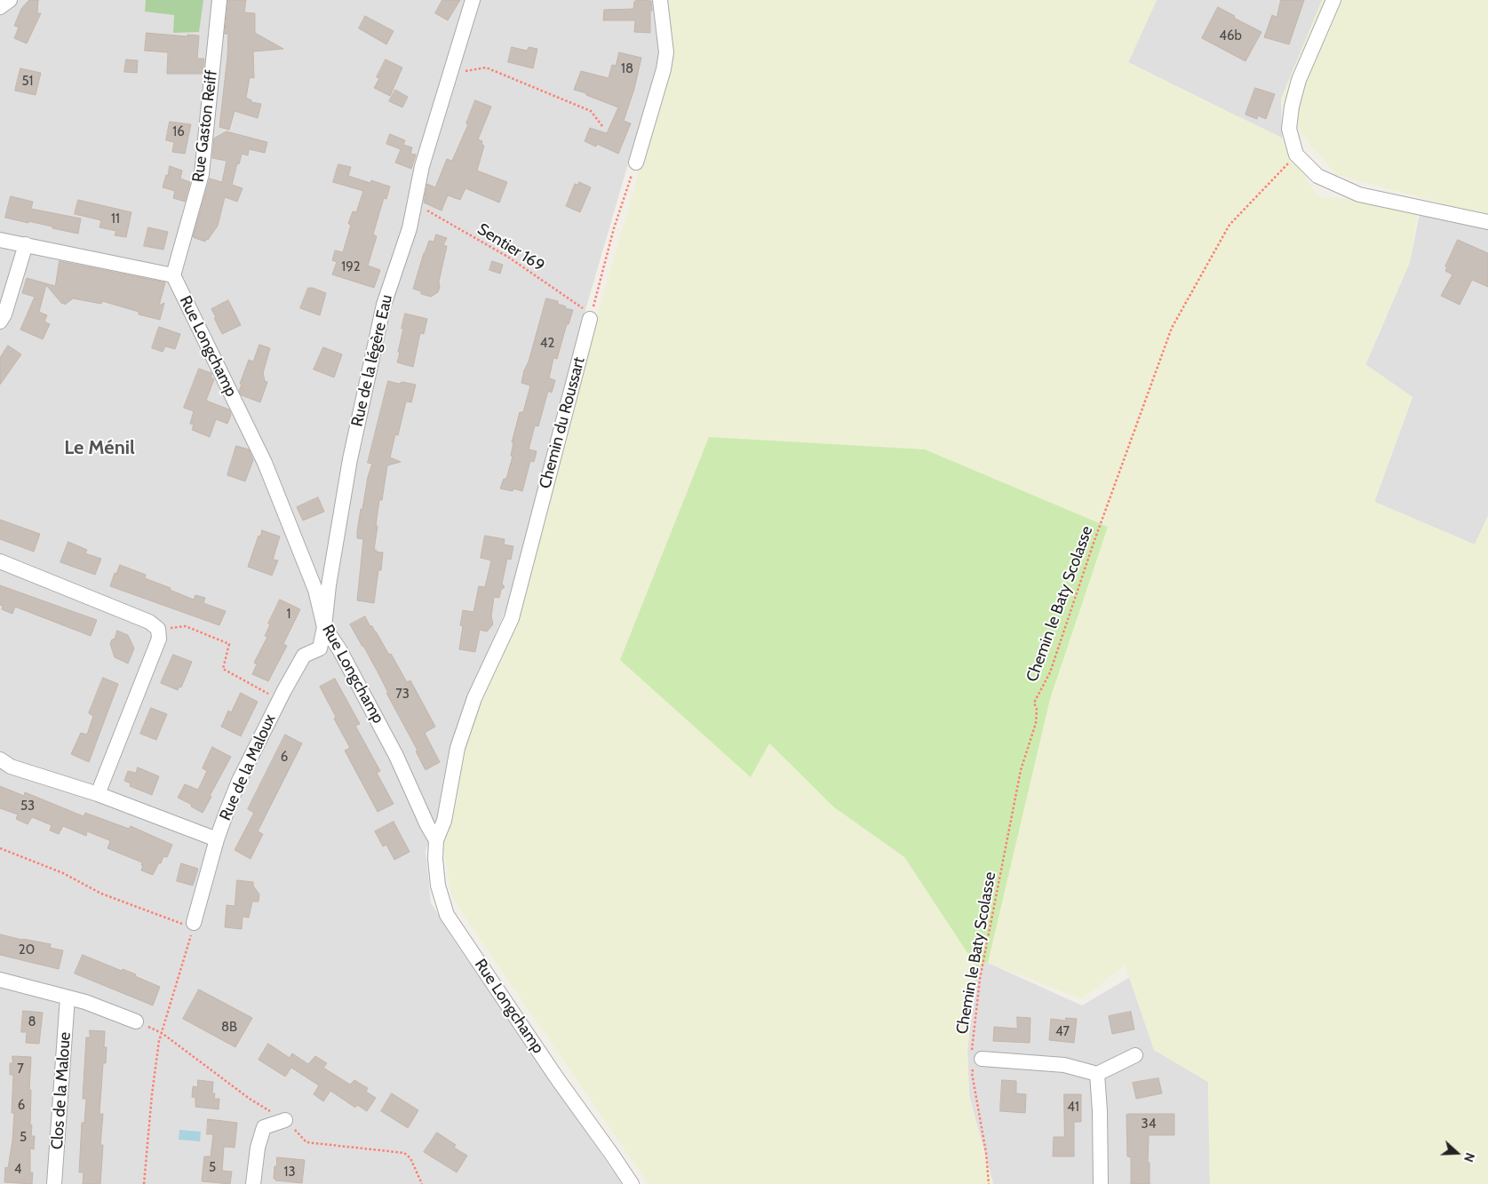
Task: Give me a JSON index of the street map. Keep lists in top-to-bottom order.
{
  "streets": {
    "street": [
      "Rue Gaston Reiff",
      "Rue Longchamp",
      "Rue de la légère Eau",
      "Chemin du Roussart",
      "Rue de la Maloux",
      "Clos de la Maloue"
    ],
    "path": ["Sentier 169", "Chemin le Baty Scolasse"]
  },
  "crossings": [
    ["Rue Gaston Reiff", "Rue Longchamp"],
    ["Sentier 169", "Rue de la légère Eau"],
    ["Sentier 169", "Chemin du Roussart"],
    ["Rue Longchamp", "Rue de la légère Eau"],
    ["Rue Longchamp", "Chemin du Roussart"],
    ["Rue Longchamp", "Rue de la Maloux"],
    ["Rue de la légère Eau", "Rue de la Maloux"]
  ],
  "districts": ["Le Ménil"],
  "house_numbers": [
    "46b",
    "18",
    "51",
    "16",
    "11",
    "192",
    "42",
    "1",
    "73",
    "6",
    "53",
    "20",
    "8",
    "8B",
    "47",
    "7",
    "6",
    "41",
    "34",
    "5",
    "5",
    "4",
    "13"
  ],
  "north": "right"
}
